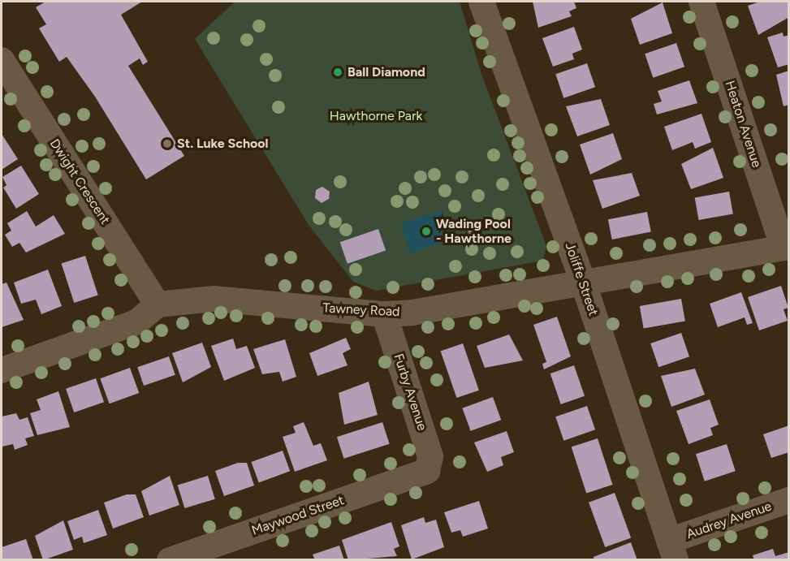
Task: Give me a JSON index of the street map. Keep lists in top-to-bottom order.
{
  "streets": {
    "street": [
      "Heaton Avenue",
      "Dwight Crescent",
      "Joliffe Street",
      "Tawney Road",
      "Furby Avenue",
      "Maywood Street",
      "Audrey Avenue"
    ]
  },
  "crossings": [
    ["Heaton Avenue", "Tawney Road"],
    ["Dwight Crescent", "Tawney Road"],
    ["Joliffe Street", "Tawney Road"],
    ["Joliffe Street", "Audrey Avenue"],
    ["Tawney Road", "Furby Avenue"],
    ["Furby Avenue", "Maywood Street"]
  ],
  "parks": ["Hawthorne Park"],
  "places": ["Ball Diamond", "St. Luke School", "Wading Pool - Hawthorne"]
}
